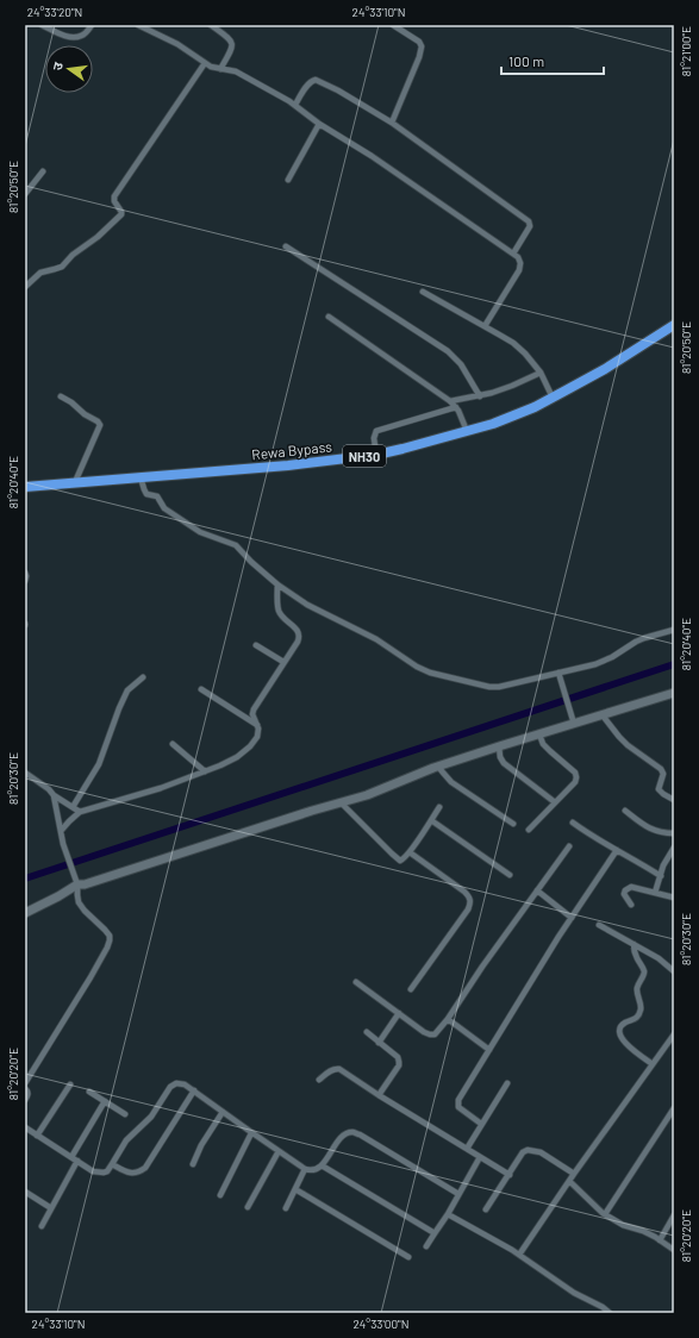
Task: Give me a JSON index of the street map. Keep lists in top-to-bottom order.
{
  "streets": {
    "highway": ["Rewa Bypass", "NH30"]
  },
  "scale_bar": "100 m",
  "north": "left",
  "coordinates": [
    "24°33'20\"N",
    "24°33'10\"N",
    "81°21'00\"E",
    "81°20'50\"E",
    "81°20'40\"E",
    "81°20'30\"E",
    "81°20'20\"E",
    "24°33'00\"N"
  ]
}
